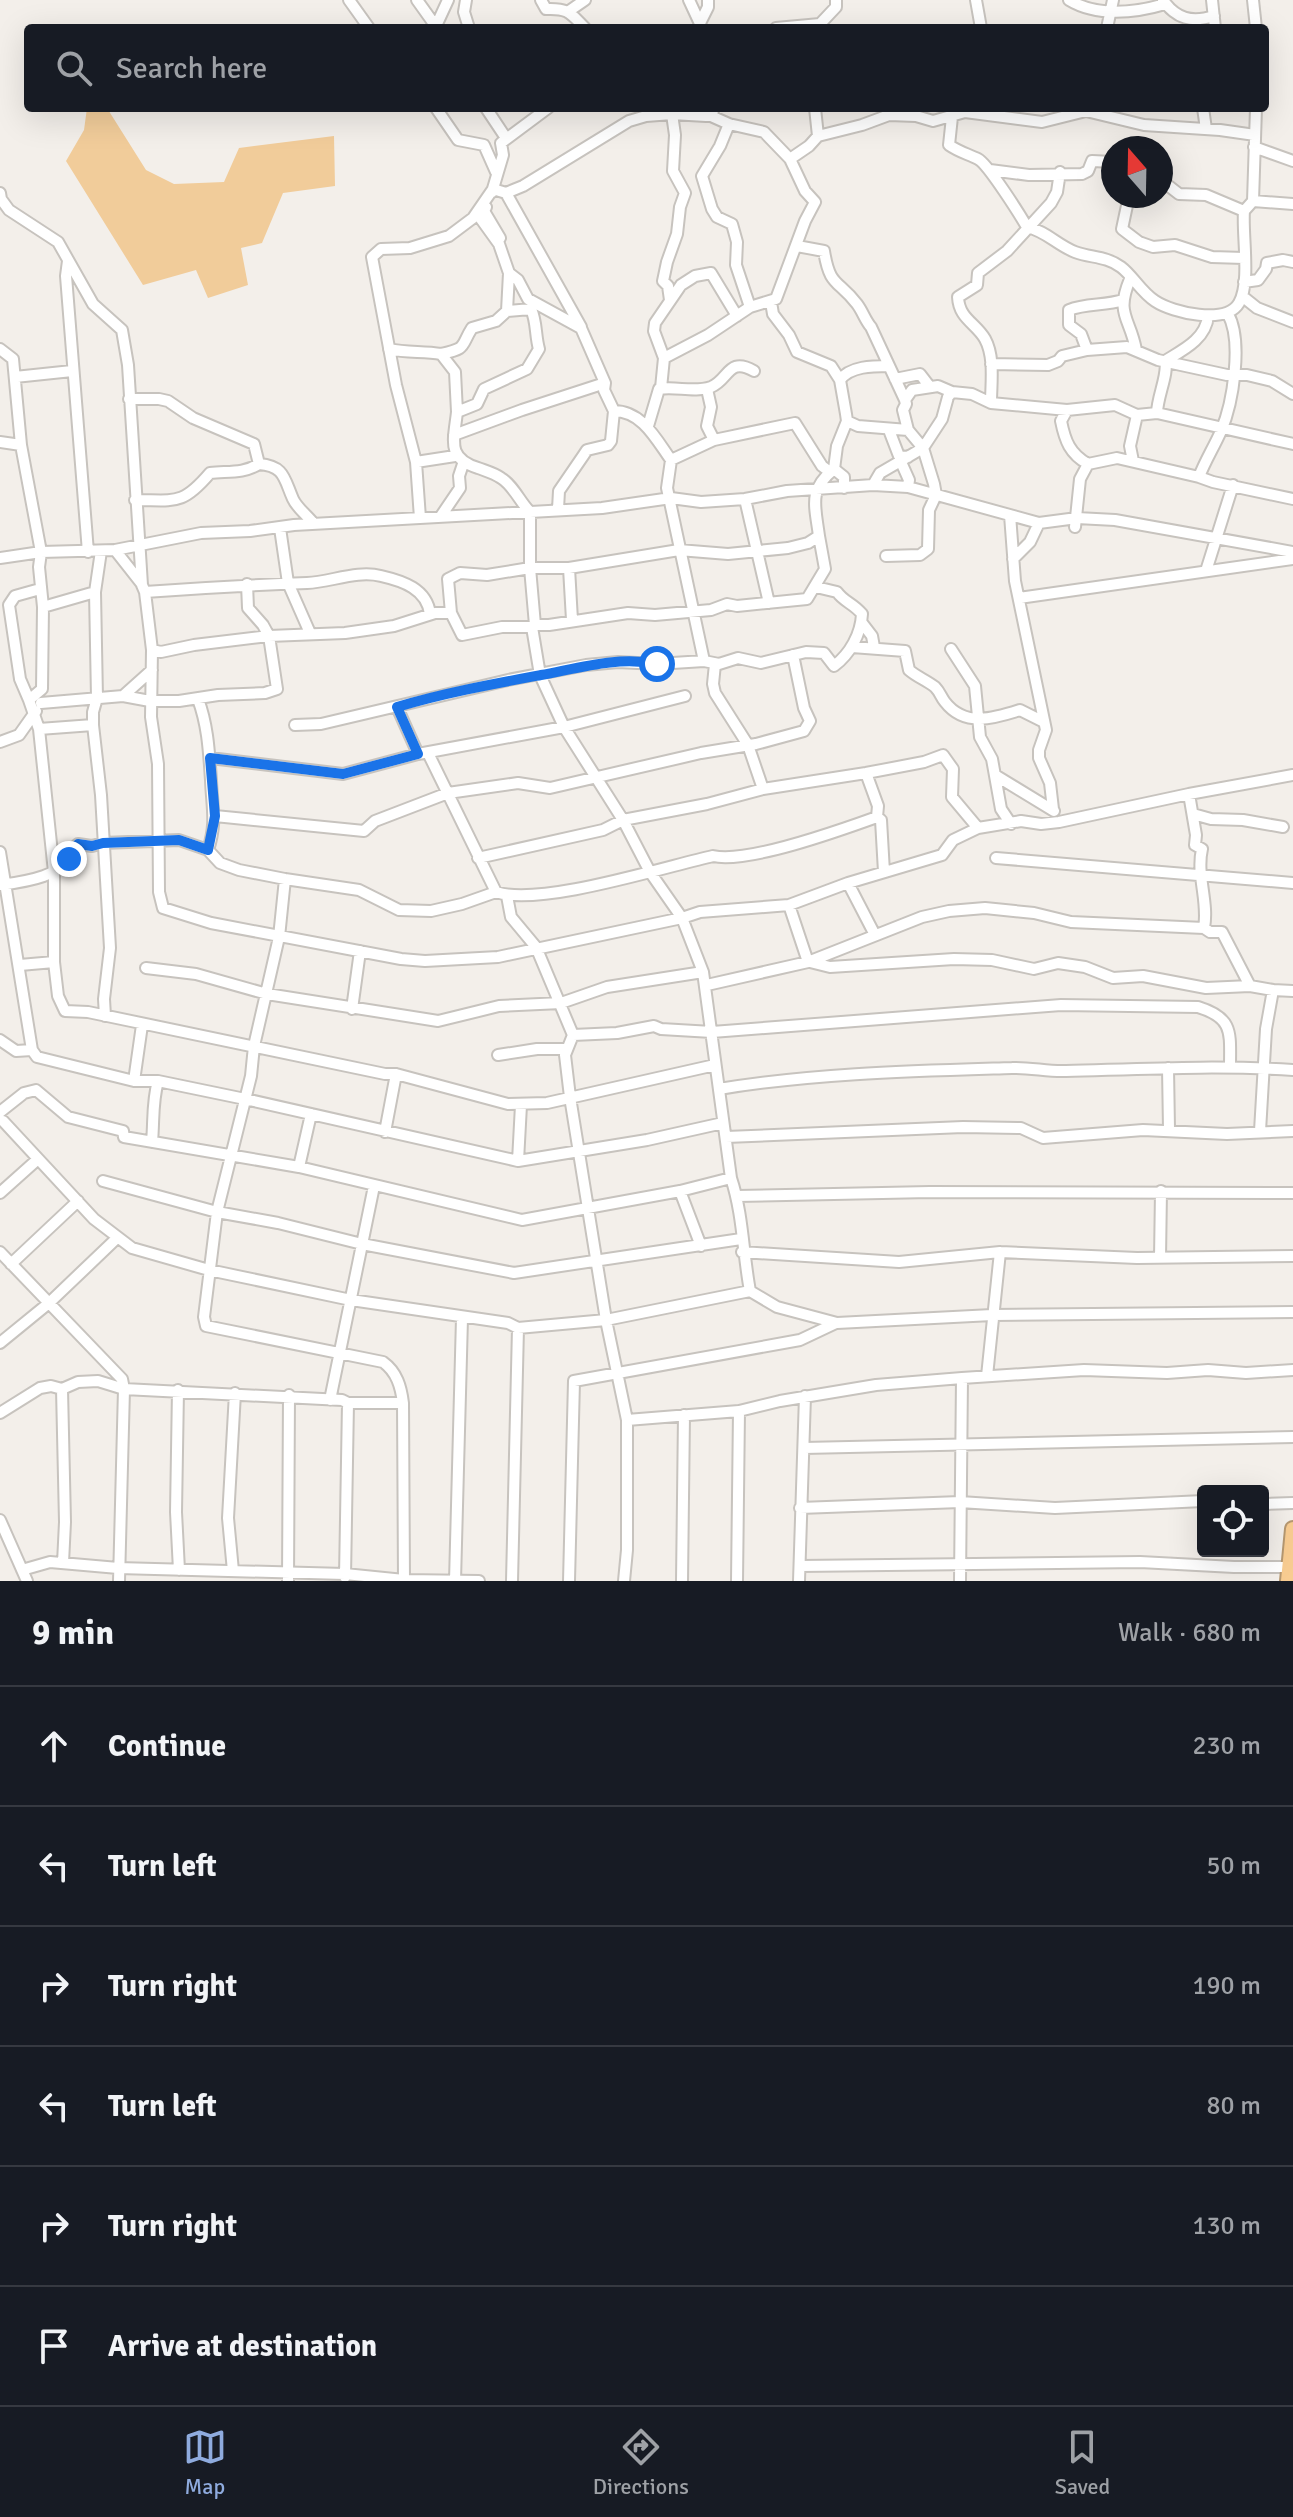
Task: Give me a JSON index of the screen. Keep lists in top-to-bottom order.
{
  "north": "top",
  "page": {
    "search": "Search here",
    "heading": ["9 min", "Walk · 680 m"],
    "list": [
      ["Continue", "230 m"],
      ["Turn left", "50 m"],
      ["Turn right", "190 m"],
      ["Turn left", "80 m"],
      ["Turn right", "130 m"],
      "Arrive at destination"
    ],
    "nav": ["Map", "Directions", "Saved"]
  }
}
